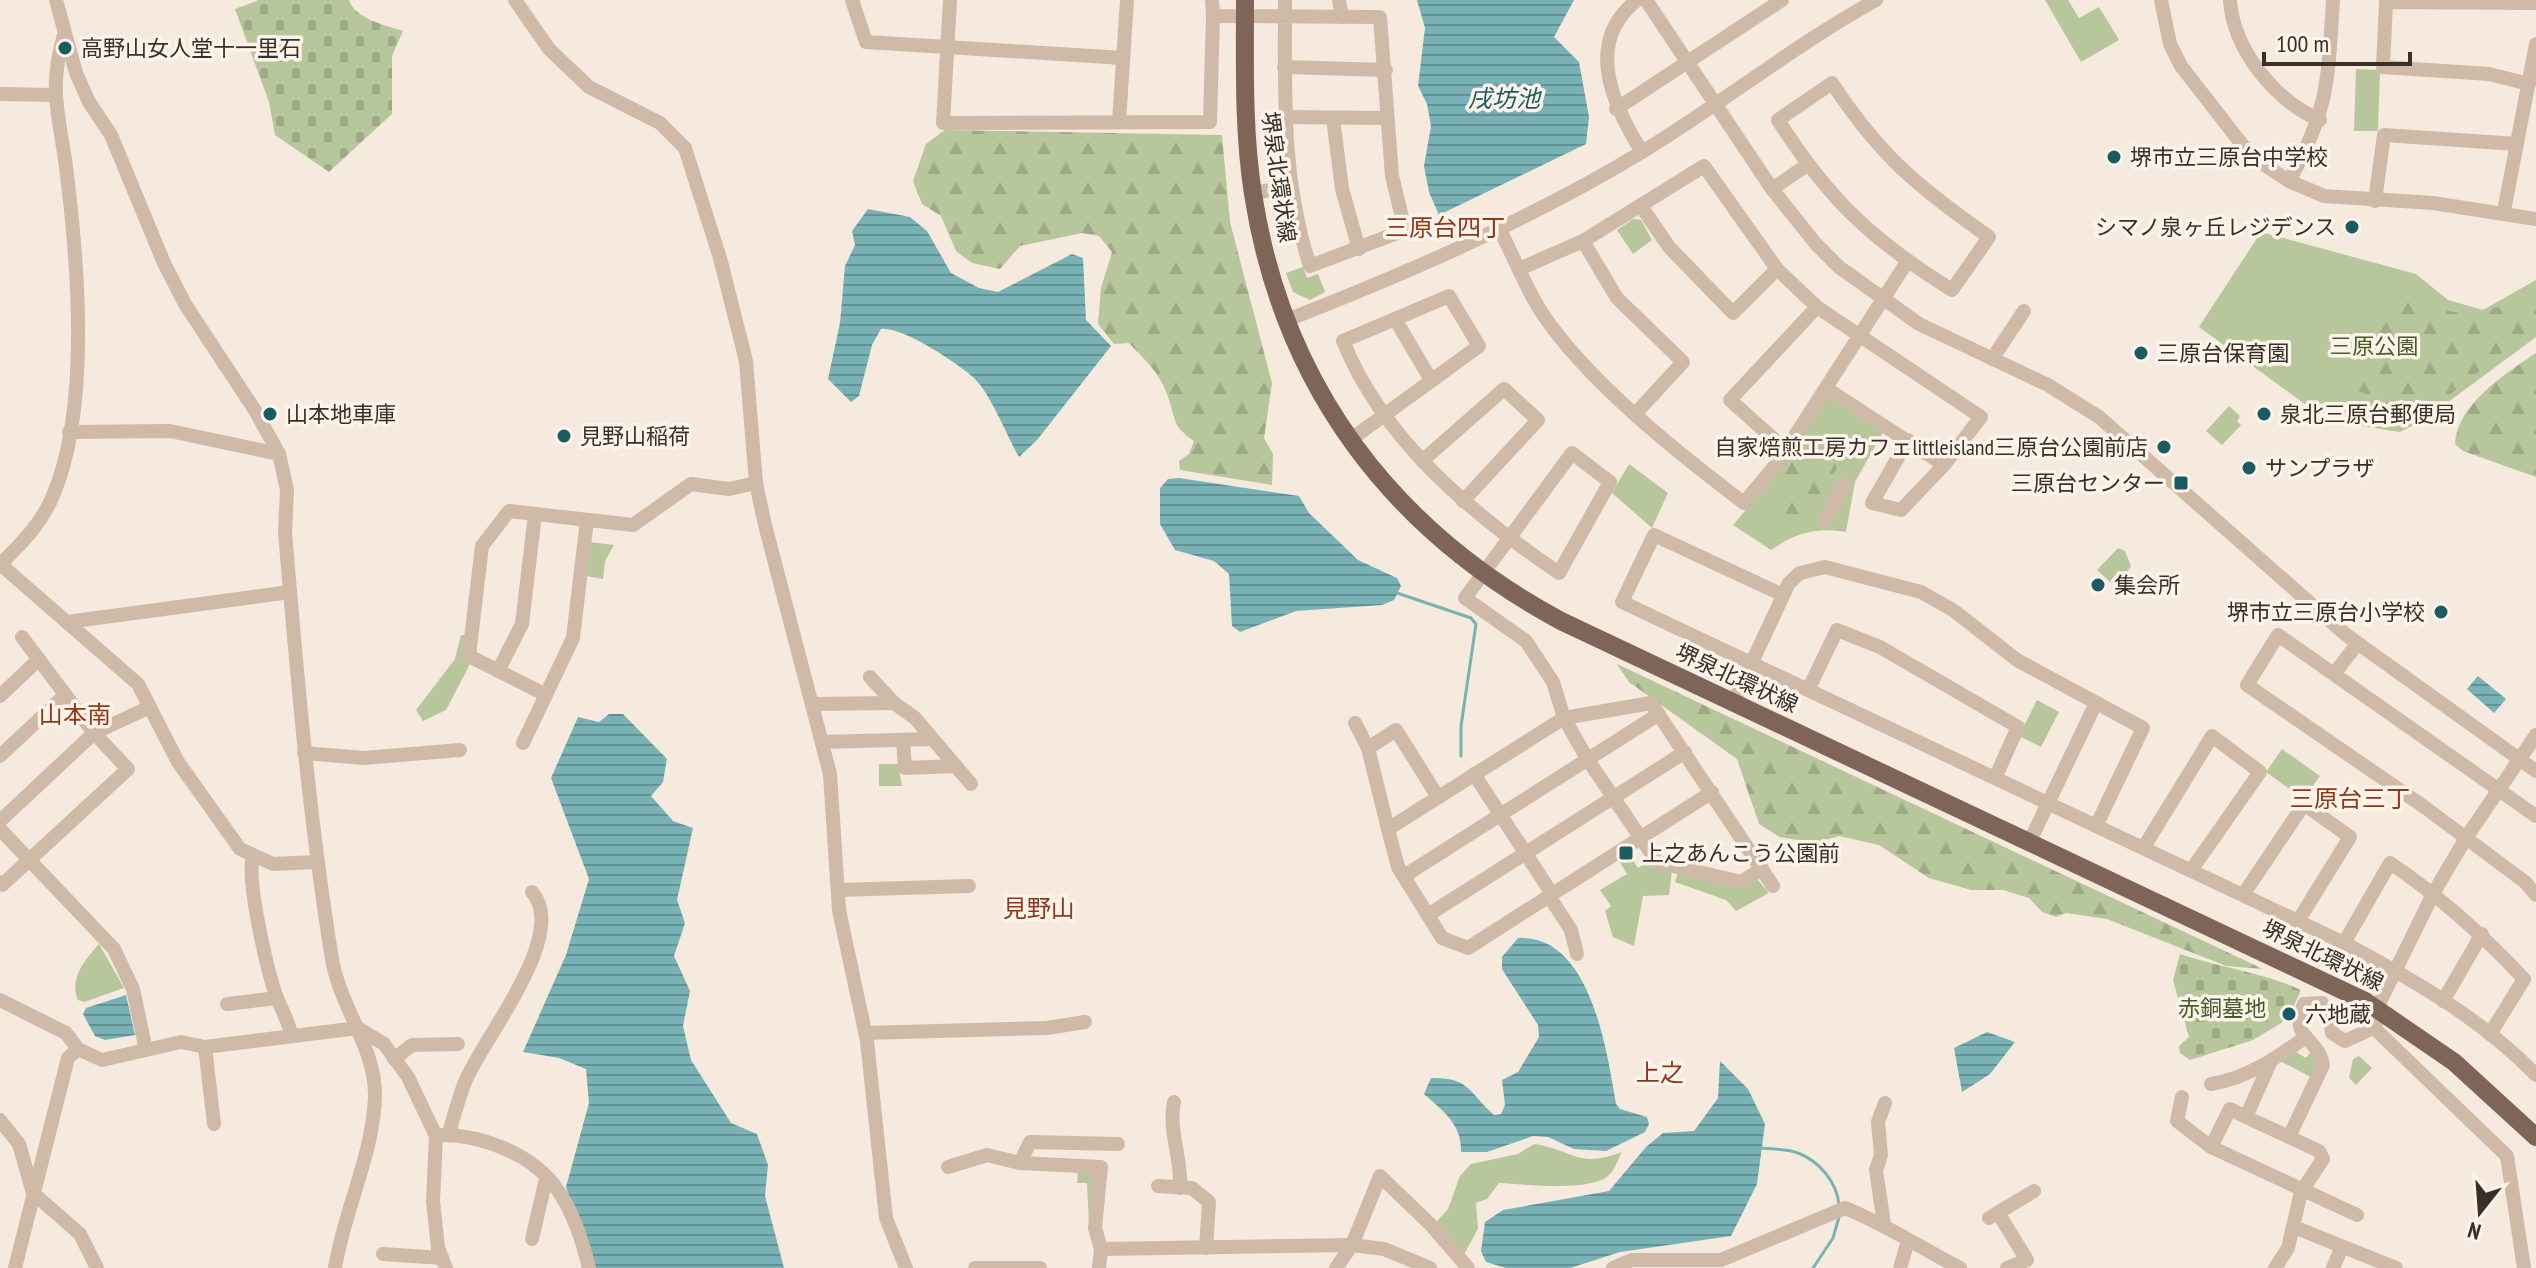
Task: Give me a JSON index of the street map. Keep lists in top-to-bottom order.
{
  "streets": {
    "main road": ["堺泉北環状線"]
  },
  "districts": [
    "三原台四丁",
    "山本南",
    "三原台三丁",
    "見野山",
    "上之"
  ],
  "water": ["戌坊池"],
  "parks": ["三原公園", "赤銅墓地"],
  "places": {
    "other": [
      "高野山女人堂十一里石",
      "堺市立三原台中学校",
      "シマノ泉ヶ丘レジデンス",
      "三原台保育園",
      "山本地車庫",
      "泉北三原台郵便局",
      "見野山稲荷",
      "自家焙煎工房カフェlittleisland三原台公園前店",
      "サンプラザ",
      "集会所",
      "堺市立三原台小学校",
      "六地蔵"
    ],
    "transit": ["三原台センター", "上之あんこう公園前"]
  },
  "scale_bar": "100 m",
  "north": "bottom"
}
